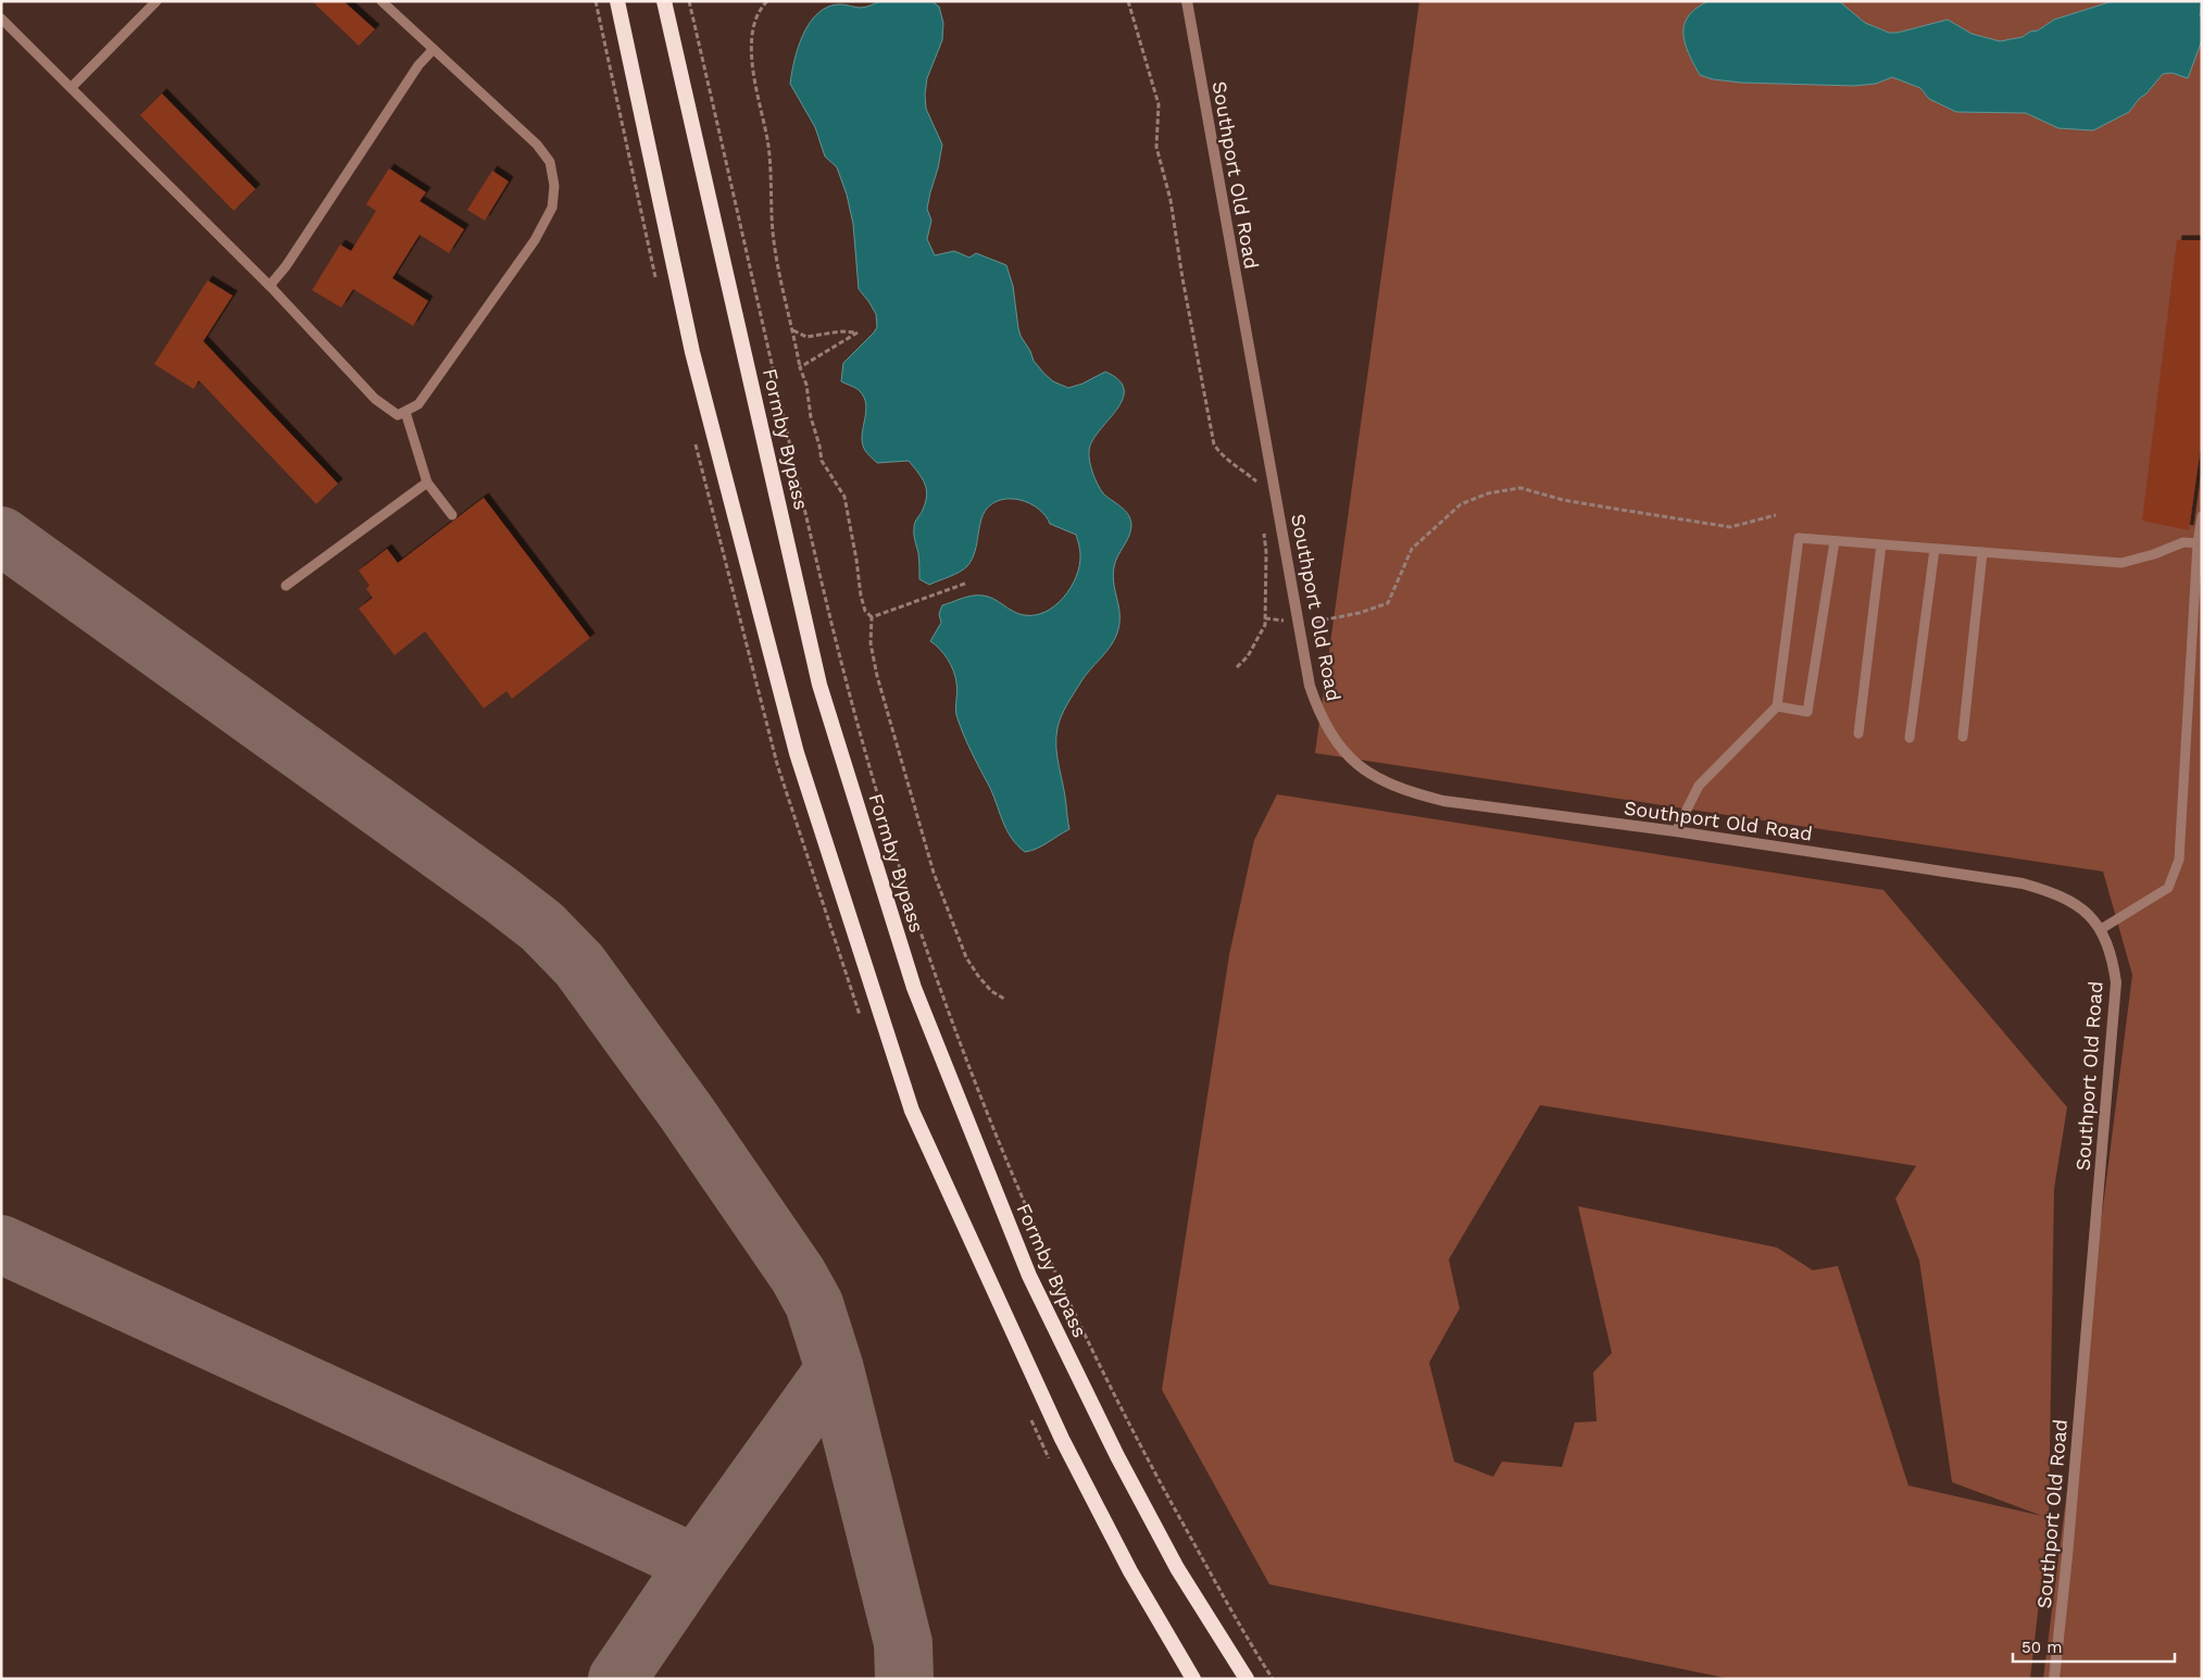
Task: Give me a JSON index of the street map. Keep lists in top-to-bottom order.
{
  "streets": {
    "highway": ["Formby Bypass"],
    "street": ["Southport Old Road"]
  },
  "scale_bar": "50 m"
}
